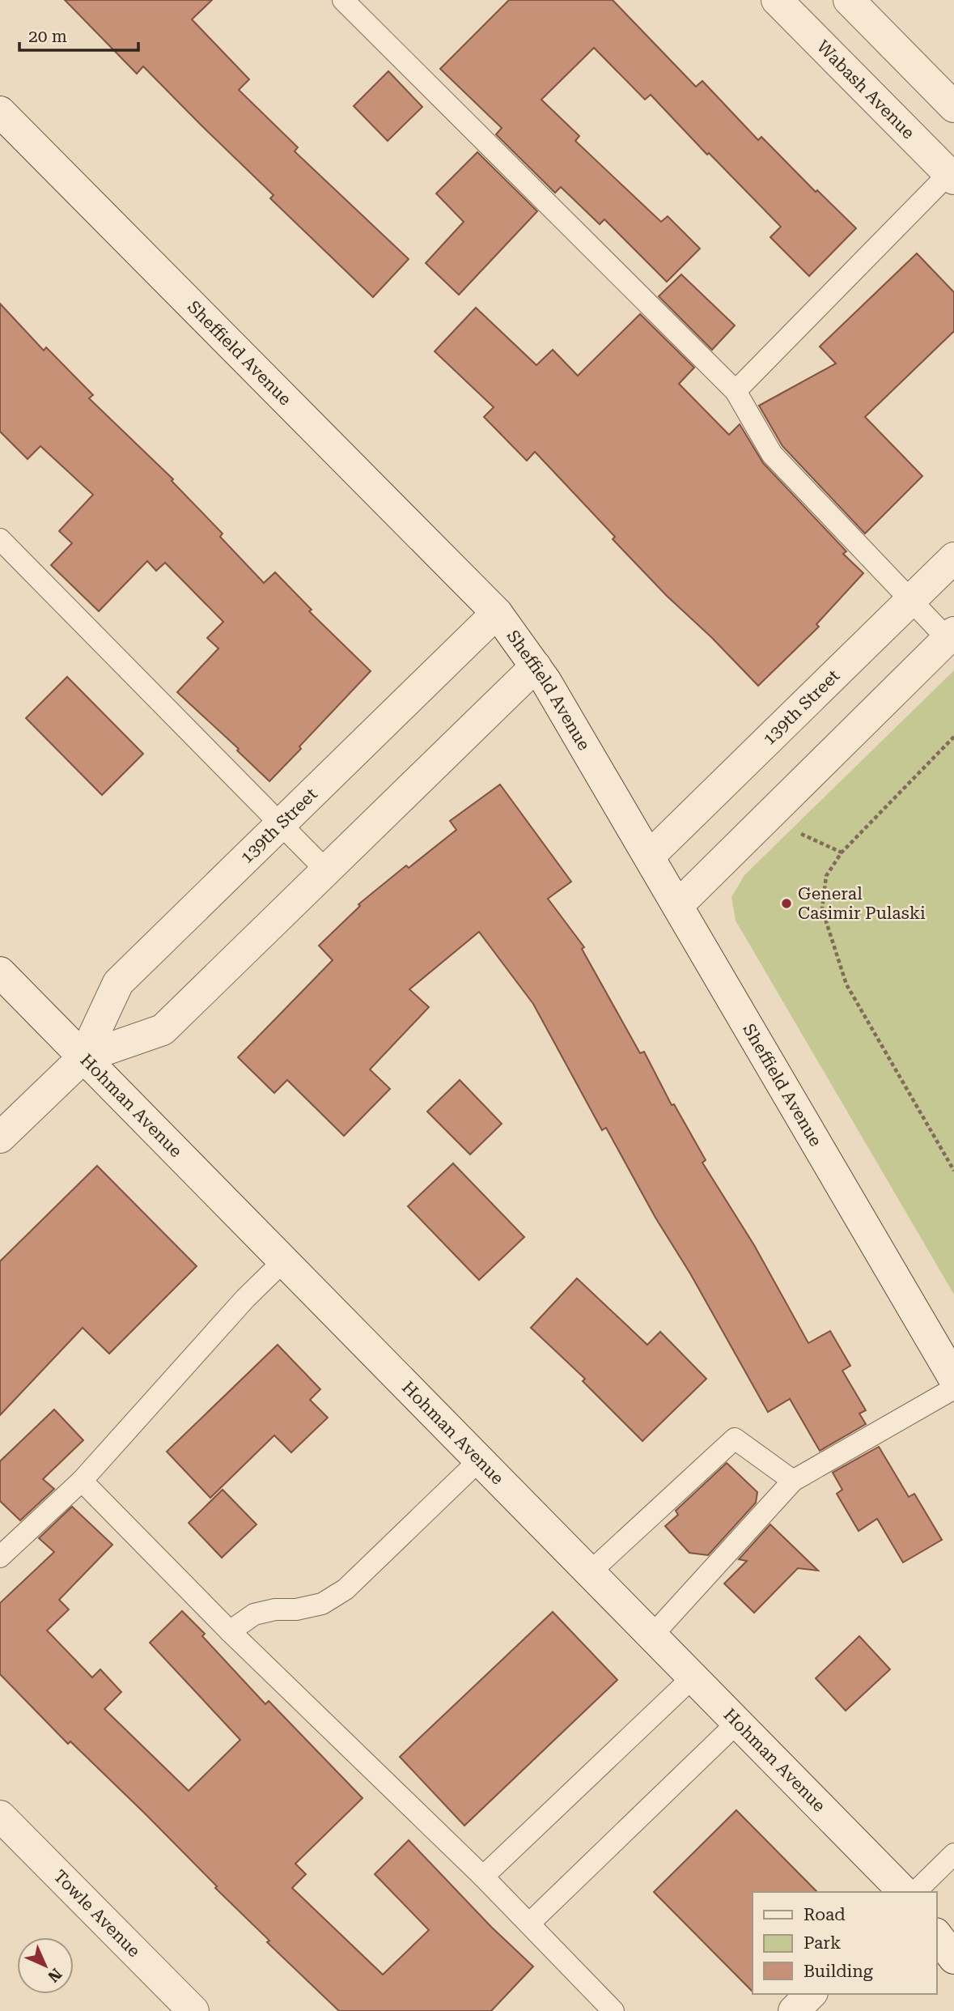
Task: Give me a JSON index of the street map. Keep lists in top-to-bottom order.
{
  "streets": {
    "street": [
      "Wabash Avenue",
      "Sheffield Avenue",
      "139th Street",
      "Hohman Avenue",
      "Towle Avenue"
    ]
  },
  "crossings": [
    ["Sheffield Avenue", "139th Street"],
    ["139th Street", "Hohman Avenue"]
  ],
  "places": ["General Casimir Pulaski"],
  "legend": ["Road", "Park", "Building"],
  "scale_bar": "20 m",
  "north": "bottom right"
}
